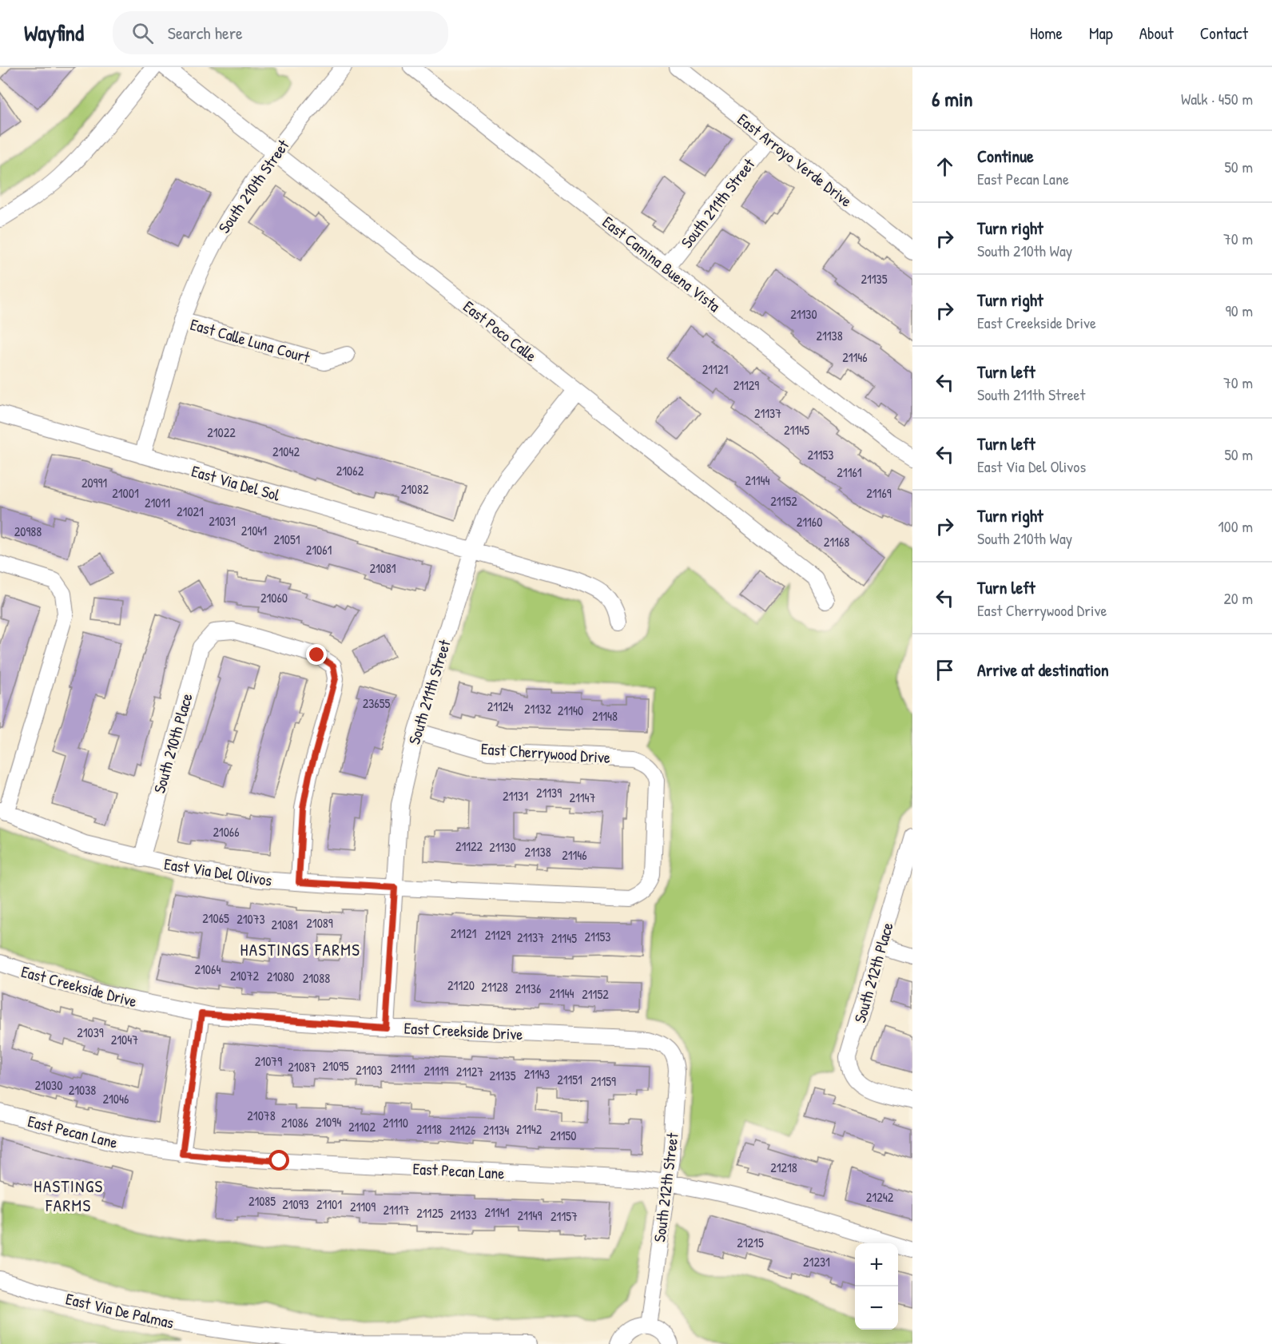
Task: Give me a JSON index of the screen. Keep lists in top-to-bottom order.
{
  "streets": {
    "street": [
      "East Arroyo Verde Drive",
      "South 210th Street",
      "South 211th Street",
      "East Camina Buena Vista",
      "East Poco Calle",
      "East Calle Luna Court",
      "East Via Del Sol",
      "South 210th Place",
      "East Cherrywood Drive",
      "East Via Del Olivos",
      "South 212th Place",
      "East Creekside Drive",
      "East Pecan Lane",
      "South 212th Street",
      "East Via De Palmas"
    ]
  },
  "crossings": [
    ["East Arroyo Verde Drive", "South 211th Street"],
    ["South 210th Street", "East Poco Calle"],
    ["South 210th Street", "East Calle Luna Court"],
    ["South 210th Street", "East Via Del Sol"],
    ["South 211th Street", "East Camina Buena Vista"],
    ["South 211th Street", "East Poco Calle"],
    ["South 211th Street", "East Via Del Sol"],
    ["South 211th Street", "East Cherrywood Drive"],
    ["South 211th Street", "East Via Del Olivos"],
    ["South 211th Street", "East Creekside Drive"],
    ["South 210th Place", "East Via Del Olivos"],
    ["East Cherrywood Drive", "East Via Del Olivos"],
    ["East Creekside Drive", "South 212th Street"],
    ["East Pecan Lane", "South 212th Street"]
  ],
  "districts": ["HASTINGS FARMS", "HASTINGS FARMS"],
  "house_numbers": [
    "21135",
    "21130",
    "21138",
    "21146",
    "21121",
    "21129",
    "21137",
    "21145",
    "21022",
    "21042",
    "21153",
    "21062",
    "21161",
    "21144",
    "20991",
    "21082",
    "21001",
    "21169",
    "21152",
    "21011",
    "21021",
    "21031",
    "21160",
    "21041",
    "20988",
    "21051",
    "21168",
    "21061",
    "21081",
    "21060",
    "23655",
    "21124",
    "21132",
    "21140",
    "21148",
    "21139",
    "21131",
    "21147",
    "21066",
    "21122",
    "21130",
    "21138",
    "21146",
    "21065",
    "21073",
    "21089",
    "21081",
    "21121",
    "21129",
    "21153",
    "21137",
    "21145",
    "21064",
    "21072",
    "21080",
    "21088",
    "21120",
    "21128",
    "21136",
    "21144",
    "21152",
    "21039",
    "21047",
    "21079",
    "21095",
    "21087",
    "21111",
    "21103",
    "21119",
    "21127",
    "21143",
    "21135",
    "21151",
    "21159",
    "21030",
    "21038",
    "21046",
    "21078",
    "21094",
    "21086",
    "21110",
    "21102",
    "21118",
    "21142",
    "21126",
    "21134",
    "21150",
    "21218",
    "21242",
    "21085",
    "21093",
    "21101",
    "21109",
    "21117",
    "21141",
    "21125",
    "21133",
    "21149",
    "21157",
    "21215",
    "21231"
  ],
  "page": {
    "header": "Wayfind",
    "search": "Search here",
    "nav": [
      "Home",
      "Map",
      "About",
      "Contact"
    ],
    "heading": ["6 min", "Walk · 450 m"],
    "list": [
      ["Continue", "East Pecan Lane", "50 m"],
      ["Turn right", "South 210th Way", "70 m"],
      ["Turn right", "East Creekside Drive", "90 m"],
      ["Turn left", "South 211th Street", "70 m"],
      ["Turn left", "East Via Del Olivos", "50 m"],
      ["Turn right", "South 210th Way", "100 m"],
      ["Turn left", "East Cherrywood Drive", "20 m"],
      "Arrive at destination"
    ],
    "map_buttons": ["+", "−"]
  }
}
